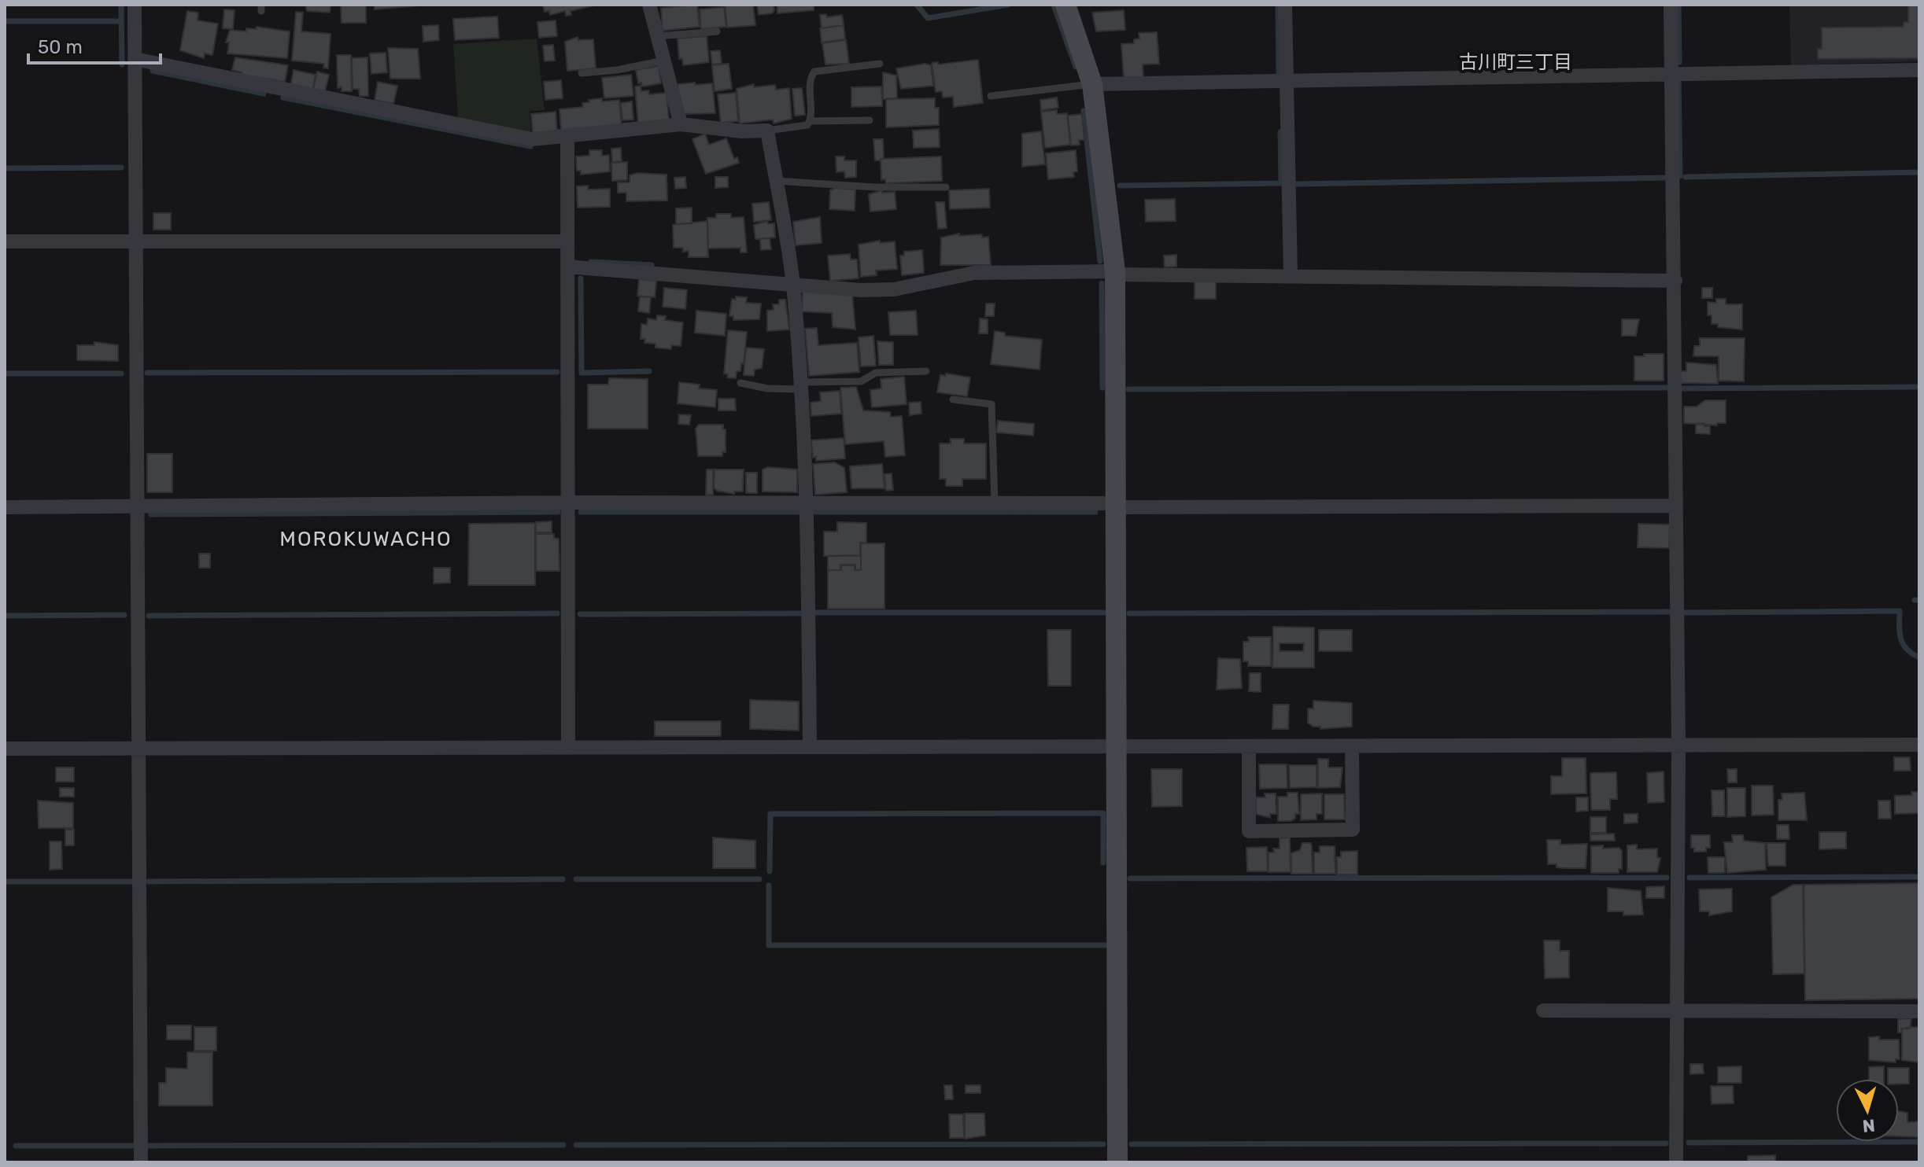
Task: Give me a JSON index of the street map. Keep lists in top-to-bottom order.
{
  "districts": ["古川町三丁目", "MOROKUWACHO"],
  "scale_bar": "50 m",
  "north": "bottom"
}
